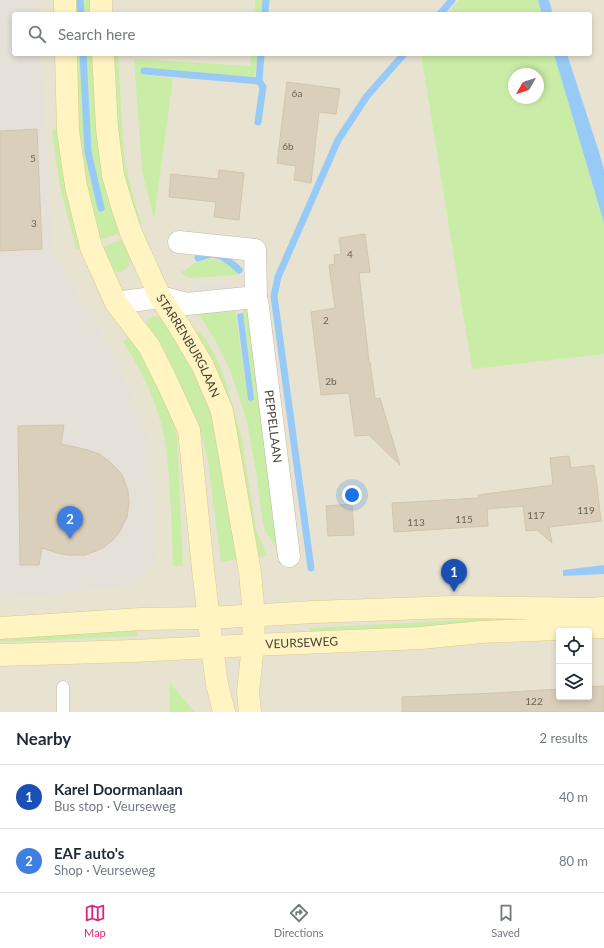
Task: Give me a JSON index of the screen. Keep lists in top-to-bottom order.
{
  "streets": {
    "street": ["STARRENBURGLAAN", "PEPPELLAAN", "VEURSEWEG"]
  },
  "crossings": [
    ["STARRENBURGLAAN", "VEURSEWEG"]
  ],
  "house_numbers": [
    "6a",
    "6b",
    "5",
    "3",
    "4",
    "2",
    "2b",
    "119",
    "117",
    "115",
    "113",
    "122"
  ],
  "north": "bottom left",
  "page": {
    "search": "Search here",
    "pins": ["2", "1"],
    "heading": ["Nearby", "2 results"],
    "list": [
      {
        "mark": "1",
        "name": "Karel Doormanlaan",
        "note": "Bus stop · Veurseweg",
        "value": "40 m"
      },
      {
        "mark": "2",
        "name": "EAF auto's",
        "note": "Shop · Veurseweg",
        "value": "80 m"
      }
    ],
    "nav": ["Map", "Directions", "Saved"]
  }
}
